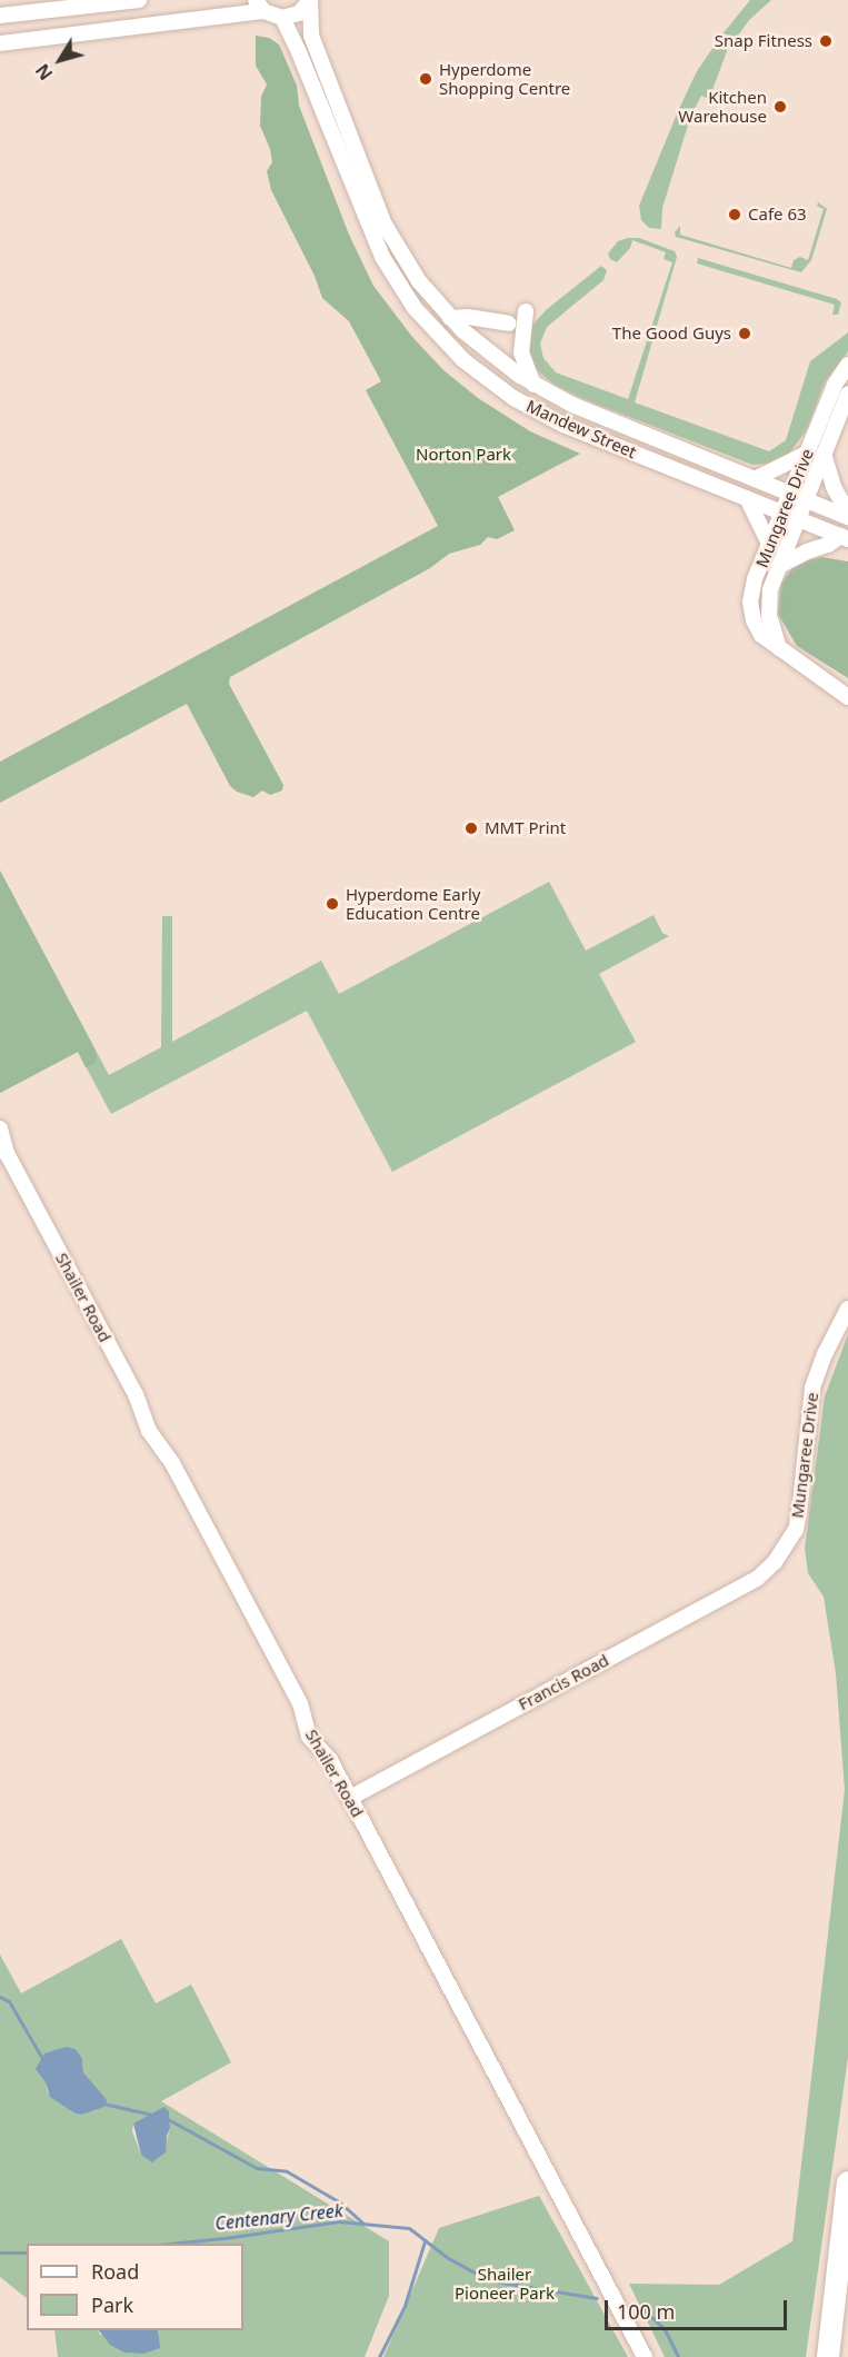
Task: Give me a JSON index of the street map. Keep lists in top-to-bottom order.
{
  "streets": {
    "street": [
      "Mandew Street",
      "Mungaree Drive",
      "Shailer Road",
      "Francis Road"
    ]
  },
  "crossings": [
    ["Mandew Street", "Mungaree Drive"],
    ["Mungaree Drive", "Francis Road"],
    ["Shailer Road", "Francis Road"]
  ],
  "water": ["Centenary Creek"],
  "parks": ["Norton Park", "Shailer Pioneer Park"],
  "places": [
    "Snap Fitness",
    "Hyperdome Shopping Centre",
    "Kitchen Warehouse",
    "Cafe 63",
    "The Good Guys",
    "MMT Print",
    "Hyperdome Early Education Centre"
  ],
  "legend": ["Road", "Park"],
  "scale_bar": "100 m",
  "north": "bottom left"
}
